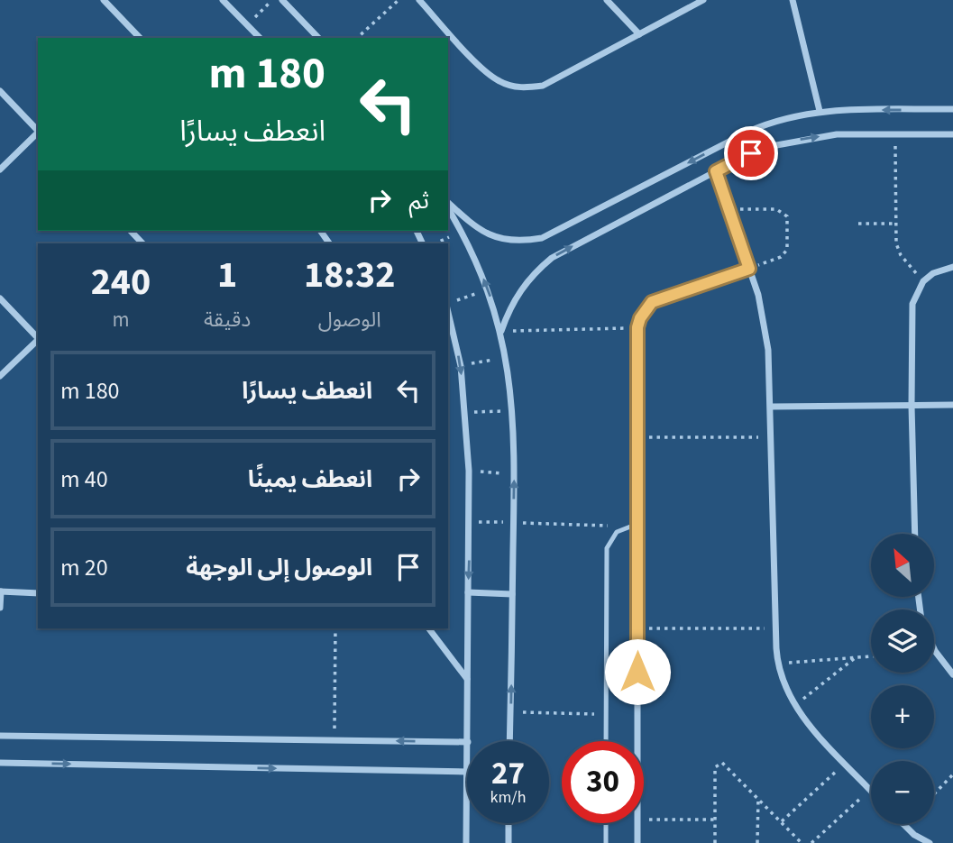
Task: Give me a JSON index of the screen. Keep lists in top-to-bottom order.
{
  "north": "top left",
  "page": {
    "turn": ["180 m", "انعطف يسارًا"],
    "then": "ثم",
    "eta": [
      "18:32",
      "الوصول",
      "1",
      "دقيقة",
      "240",
      "m"
    ],
    "list": [
      {
        "name": "انعطف يسارًا",
        "value": "180 m"
      },
      {
        "name": "انعطف يمينًا",
        "value": "40 m"
      },
      {
        "name": "الوصول إلى الوجهة",
        "value": "20 m"
      }
    ],
    "map_buttons": ["+", "−"],
    "speed": "27 km/h",
    "limit": "30"
  }
}
